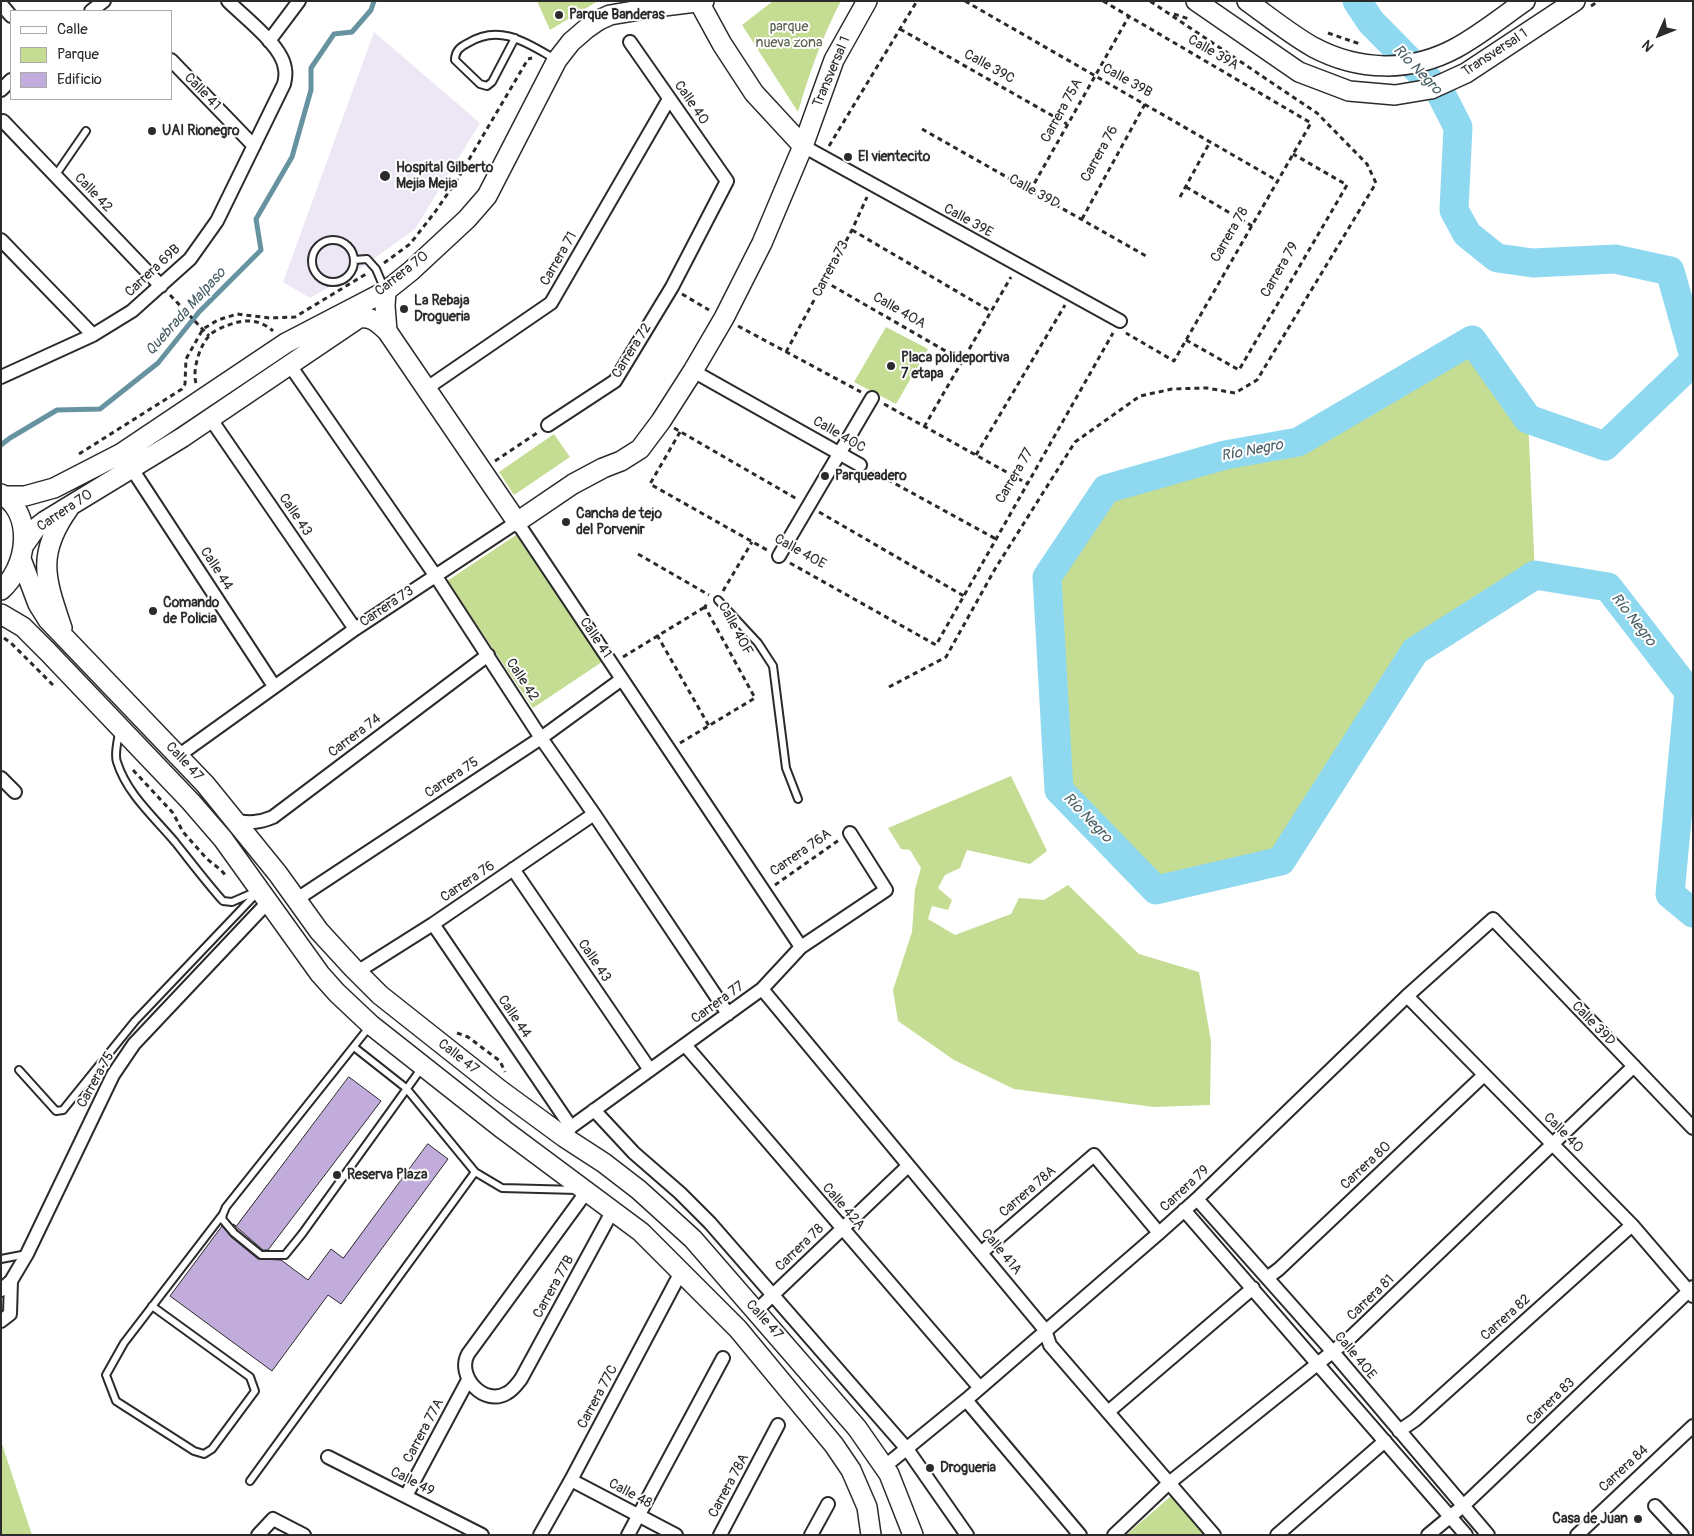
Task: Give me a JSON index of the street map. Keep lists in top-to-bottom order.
{
  "streets": {
    "street": [
      "Transversal 1",
      "Calle 41",
      "Calle 40",
      "Carrera 76",
      "Calle 39D",
      "Calle 42",
      "Calle 39E",
      "Carrera 78",
      "Carrera 71",
      "Carrera 73",
      "Carrera 79",
      "Carrera 69B",
      "Carrera 70",
      "Carrera 72",
      "Calle 40C",
      "Carrera 77",
      "Calle 43",
      "Calle 40E",
      "Calle 44",
      "Carrera 74",
      "Calle 47",
      "Carrera 75",
      "Carrera 80",
      "Carrera 78A",
      "Calle 42A",
      "Calle 41A",
      "Carrera 77B",
      "Carrera 81",
      "Carrera 82",
      "Carrera 77C",
      "Carrera 83",
      "Carrera 77A",
      "Carrera 84",
      "Calle 49",
      "Calle 48"
    ],
    "path": [
      "Calle 39A",
      "Calle 39C",
      "Calle 39B",
      "Carrera 75A",
      "Calle 40A",
      "Calle 40F",
      "Carrera 76A"
    ]
  },
  "crossings": [
    ["Calle 39A", "Carrera 75A"],
    ["Calle 39A", "Carrera 78"],
    ["Transversal 1", "Calle 39E"],
    ["Calle 39C", "Carrera 75A"],
    ["Calle 39B", "Carrera 75A"],
    ["Calle 39B", "Carrera 76"],
    ["Calle 39B", "Carrera 78"],
    ["Calle 41", "Carrera 71"],
    ["Calle 41", "Carrera 73"],
    ["Calle 41", "Carrera 69B"],
    ["Calle 41", "Carrera 70"],
    ["Calle 41", "Carrera 77"],
    ["Calle 41", "Carrera 75"],
    ["Calle 41", "Carrera 76A"],
    ["Calle 40", "Carrera 71"],
    ["Calle 40", "Carrera 79"],
    ["Calle 40", "Carrera 72"],
    ["Calle 40", "Carrera 80"],
    ["Calle 40", "Carrera 81"],
    ["Calle 40", "Carrera 82"],
    ["Calle 40", "Carrera 83"],
    ["Carrera 75A", "Calle 39D"],
    ["Carrera 76", "Calle 39D"],
    ["Carrera 76", "Calle 42"],
    ["Carrera 76", "Calle 43"],
    ["Carrera 76", "Calle 44"],
    ["Carrera 76", "Calle 47"],
    ["Calle 39D", "Carrera 79"],
    ["Calle 39D", "Carrera 81"],
    ["Calle 42", "Carrera 73"],
    ["Calle 42", "Carrera 69B"],
    ["Calle 42", "Carrera 70"],
    ["Calle 42", "Carrera 77"],
    ["Calle 42", "Carrera 74"],
    ["Calle 42", "Carrera 75"],
    ["Calle 39E", "Carrera 78"],
    ["Calle 39E", "Carrera 73"],
    ["Calle 39E", "Carrera 77"],
    ["Carrera 78", "Carrera 79"],
    ["Carrera 78", "Carrera 77"],
    ["Carrera 78", "Calle 47"],
    ["Carrera 78", "Calle 42A"],
    ["Carrera 78", "Calle 41A"],
    ["Carrera 73", "Calle 40A"],
    ["Carrera 73", "Calle 40C"],
    ["Carrera 73", "Calle 43"],
    ["Carrera 73", "Calle 44"],
    ["Carrera 73", "Calle 47"],
    ["Carrera 79", "Calle 40E"],
    ["Carrera 79", "Calle 47"],
    ["Carrera 79", "Carrera 78A"],
    ["Carrera 79", "Calle 42A"],
    ["Carrera 79", "Calle 41A"],
    ["Carrera 70", "Calle 43"],
    ["Carrera 70", "Calle 44"],
    ["Carrera 70", "Calle 47"],
    ["Calle 40C", "Carrera 77"],
    ["Carrera 77", "Calle 43"],
    ["Carrera 77", "Calle 40E"],
    ["Carrera 77", "Calle 44"],
    ["Carrera 77", "Calle 47"],
    ["Carrera 77", "Carrera 76A"],
    ["Carrera 77", "Calle 42A"],
    ["Carrera 77", "Calle 41A"],
    ["Calle 40E", "Carrera 80"],
    ["Calle 40E", "Carrera 81"],
    ["Calle 40E", "Carrera 82"],
    ["Calle 40E", "Carrera 83"],
    ["Calle 44", "Calle 47"],
    ["Carrera 74", "Calle 47"],
    ["Calle 47", "Carrera 75"],
    ["Calle 47", "Carrera 77B"],
    ["Calle 47", "Carrera 77C"],
    ["Carrera 78A", "Calle 41A"],
    ["Calle 41A", "Carrera 81"],
    ["Carrera 77B", "Carrera 77A"],
    ["Carrera 77C", "Calle 48"],
    ["Carrera 77A", "Calle 49"]
  ],
  "water": ["Río Negro", "Quebrada Malpaso"],
  "parks": ["parque nueva zona"],
  "places": [
    "Parque Banderas",
    "UAI Rionegro",
    "El vientecito",
    "Hospital Gilberto Mejia Mejia",
    "La Rebaja Drogueria",
    "Placa polideportiva 7 etapa",
    "Parqueadero",
    "Cancha de tejo del Porvenir",
    "Comando de Policia",
    "Reserva Plaza",
    "Drogueria",
    "Casa de Juan"
  ],
  "legend": ["Calle", "Parque", "Edificio"],
  "north": "bottom left"
}
